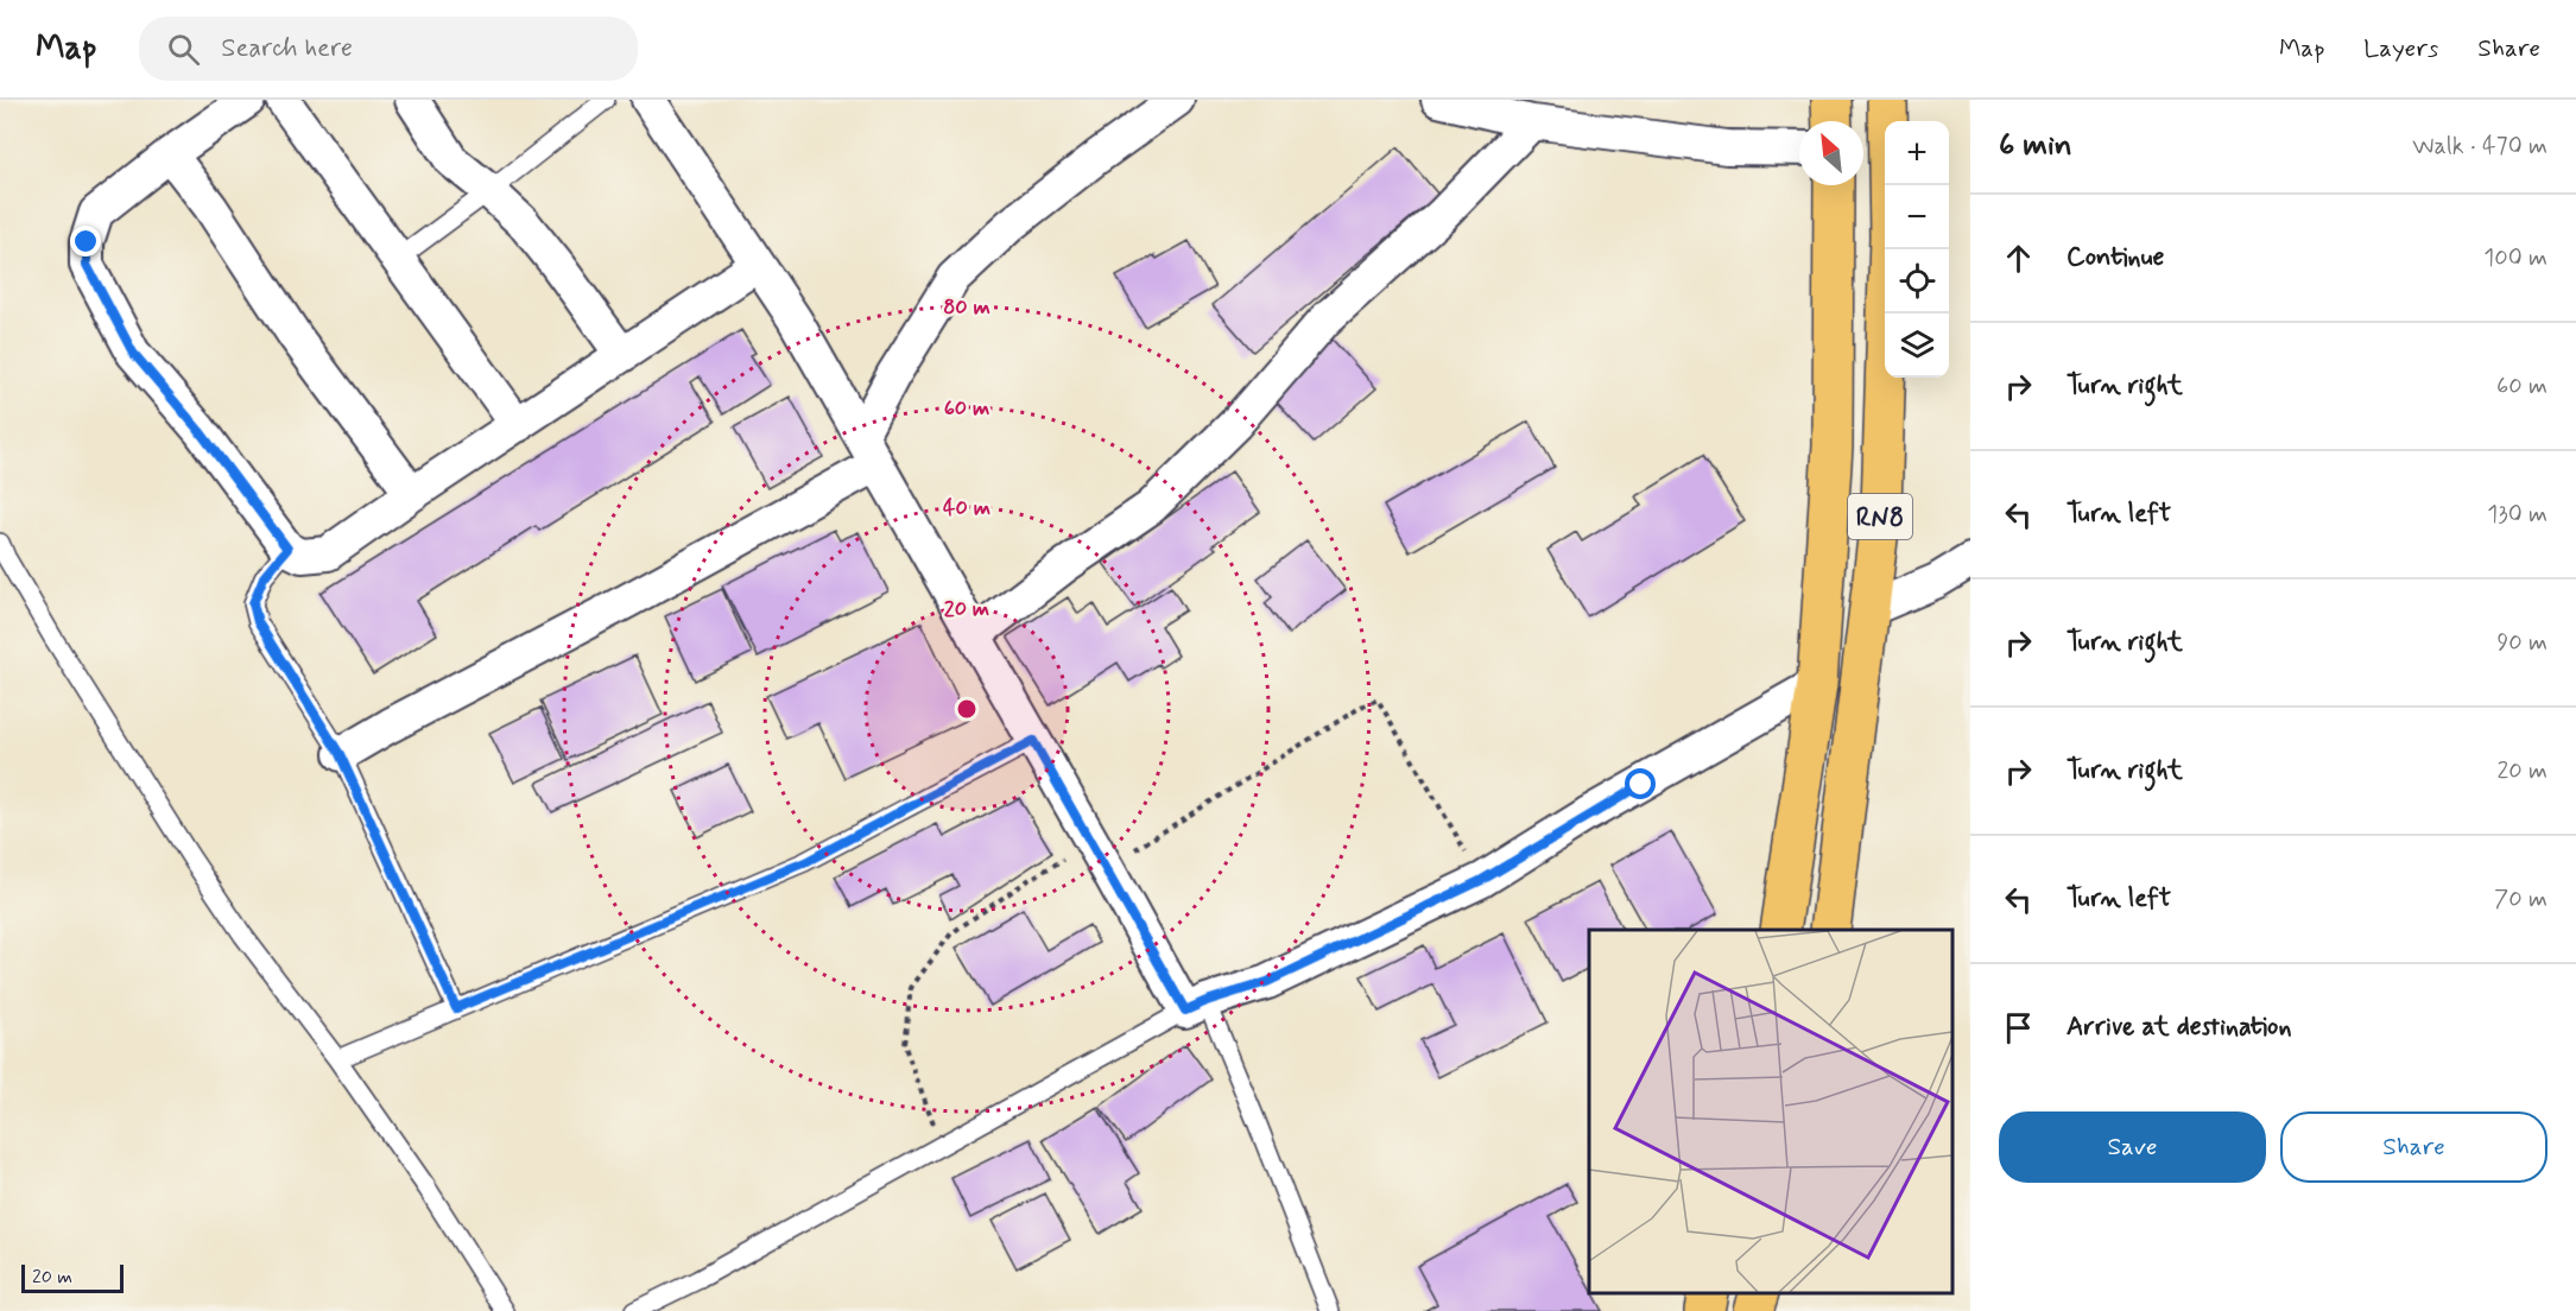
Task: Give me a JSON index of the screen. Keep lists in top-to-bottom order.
{
  "streets": {
    "highway": ["RN8"]
  },
  "scale_bar": "20 m",
  "north": "top left",
  "page": {
    "header": "Map",
    "search": "Search here",
    "nav": ["Map", "Layers", "Share"],
    "heading": ["6 min", "Walk · 470 m"],
    "map_buttons": ["+", "−"],
    "list": [
      ["Continue", "100 m"],
      ["Turn right", "60 m"],
      ["Turn left", "130 m"],
      ["Turn right", "90 m"],
      ["Turn right", "20 m"],
      ["Turn left", "70 m"],
      "Arrive at destination"
    ],
    "buttons": ["Save", "Share"],
    "scale": "20 m"
  },
  "rings": [
    "80 m",
    "60 m",
    "40 m",
    "20 m"
  ]
}
